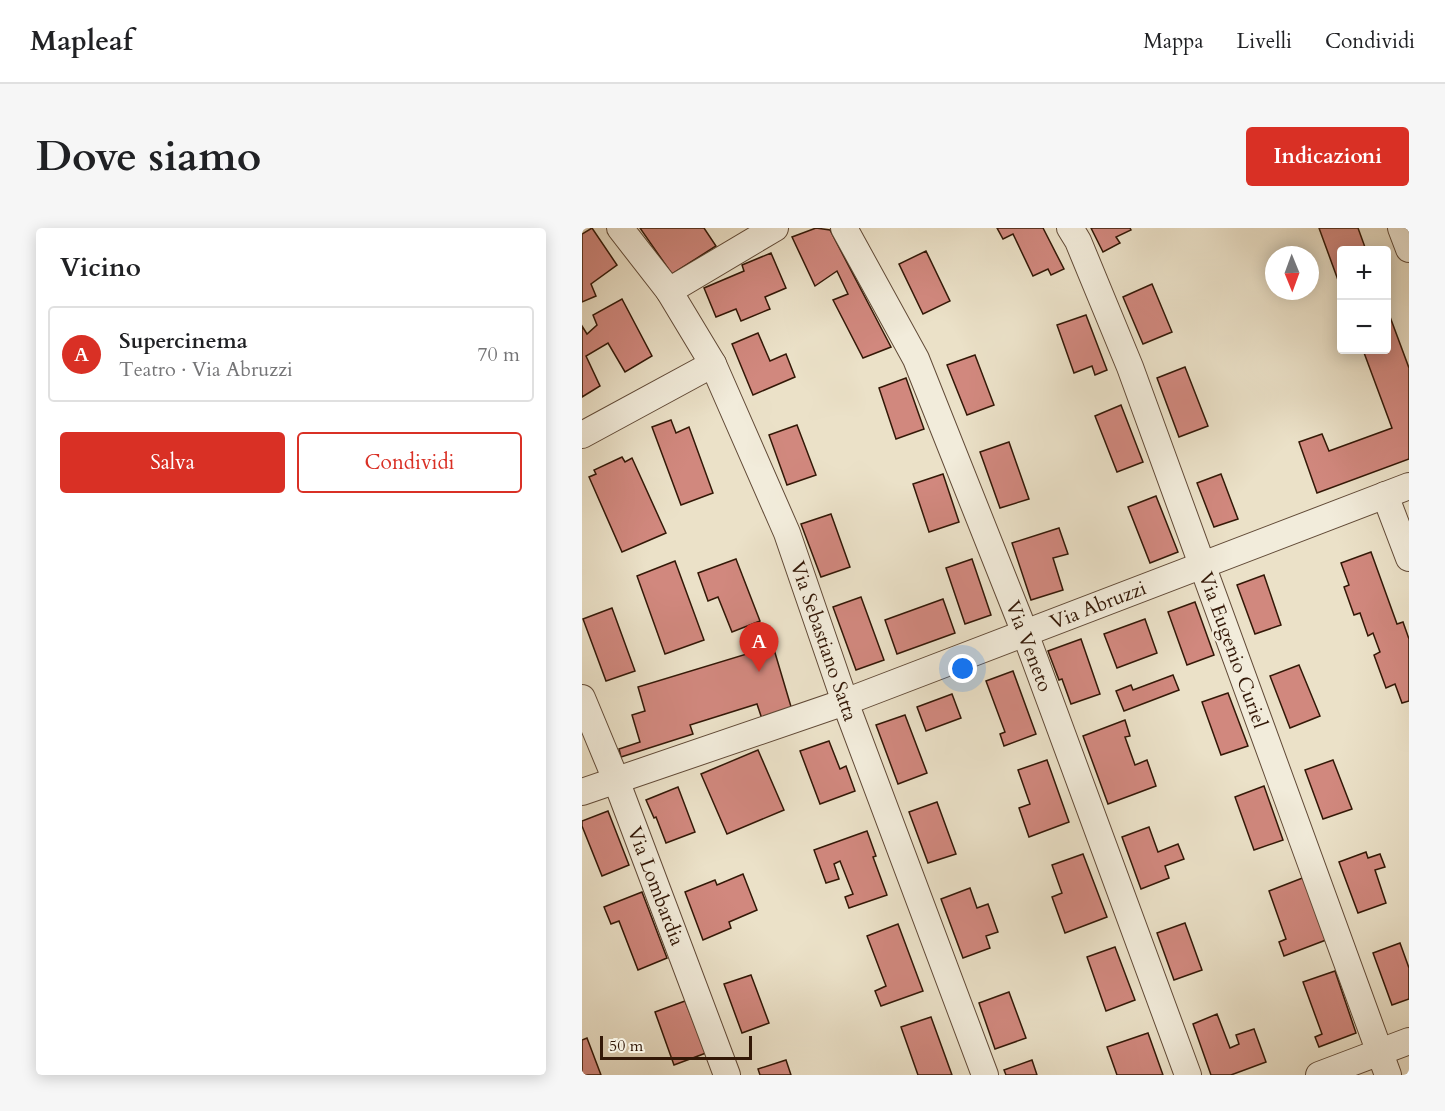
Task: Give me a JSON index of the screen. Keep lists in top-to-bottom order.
{
  "streets": {
    "street": [
      "Via Abruzzi",
      "Via Sebastiano Satta",
      "Via Veneto",
      "Via Eugenio Curiel",
      "Via Lombardia"
    ]
  },
  "crossings": [
    ["Via Abruzzi", "Via Sebastiano Satta"],
    ["Via Abruzzi", "Via Veneto"],
    ["Via Abruzzi", "Via Eugenio Curiel"],
    ["Via Abruzzi", "Via Lombardia"]
  ],
  "scale_bar": "50 m",
  "north": "bottom",
  "page": {
    "header": "Mapleaf",
    "nav": ["Mappa", "Livelli", "Condividi"],
    "buttons": [
      "Indicazioni",
      ["Salva", "Condividi"]
    ],
    "title": "Dove siamo",
    "heading": "Vicino",
    "map_buttons": ["+", "−"],
    "list": [
      {
        "mark": "A",
        "name": "Supercinema",
        "note": "Teatro · Via Abruzzi",
        "value": "70 m"
      }
    ],
    "pins": "A",
    "scale": "50 m"
  }
}
